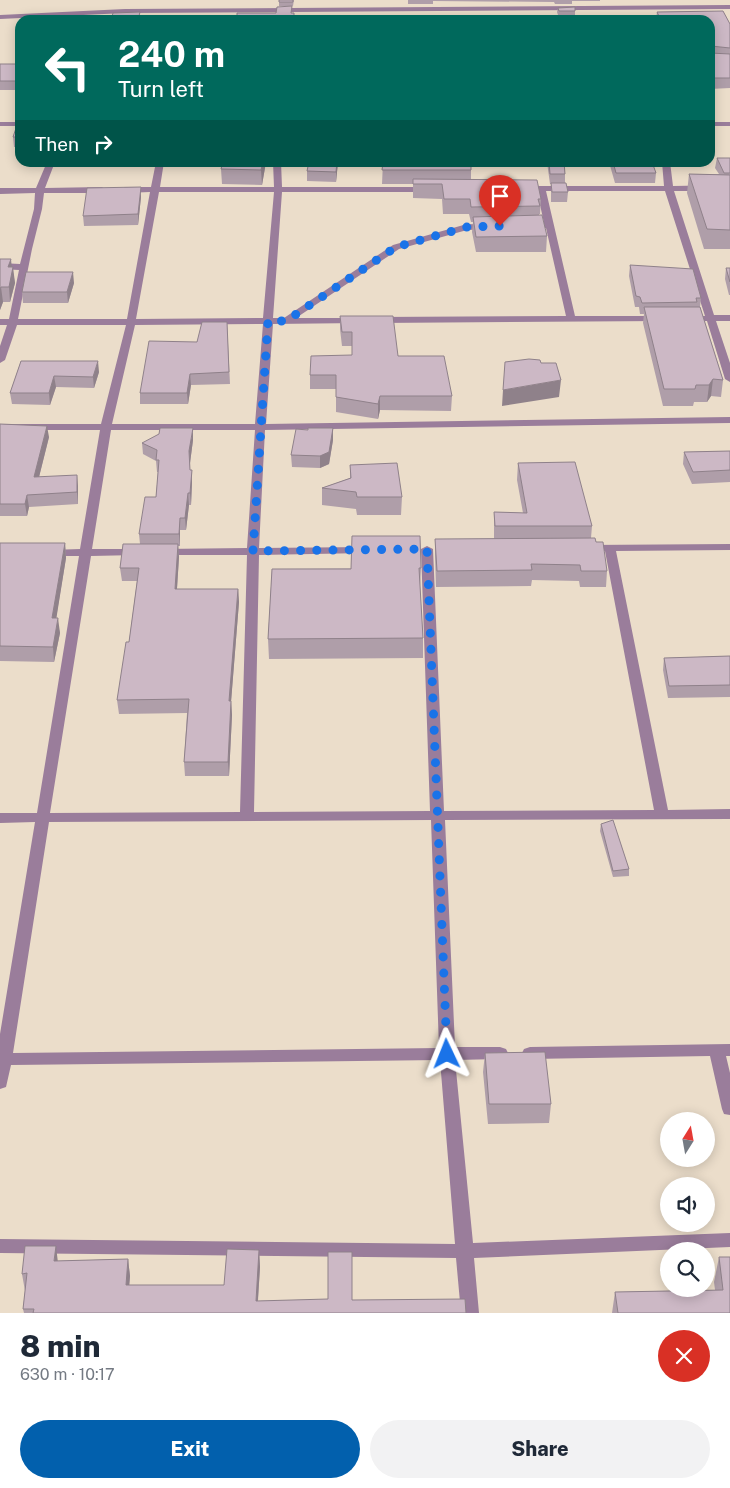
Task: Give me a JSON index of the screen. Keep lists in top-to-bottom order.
{
  "north": "top",
  "page": {
    "turn": ["240 m", "Turn left"],
    "then": "Then",
    "heading": ["8 min", "630 m · 10:17"],
    "buttons": ["Exit", "Share"]
  }
}
